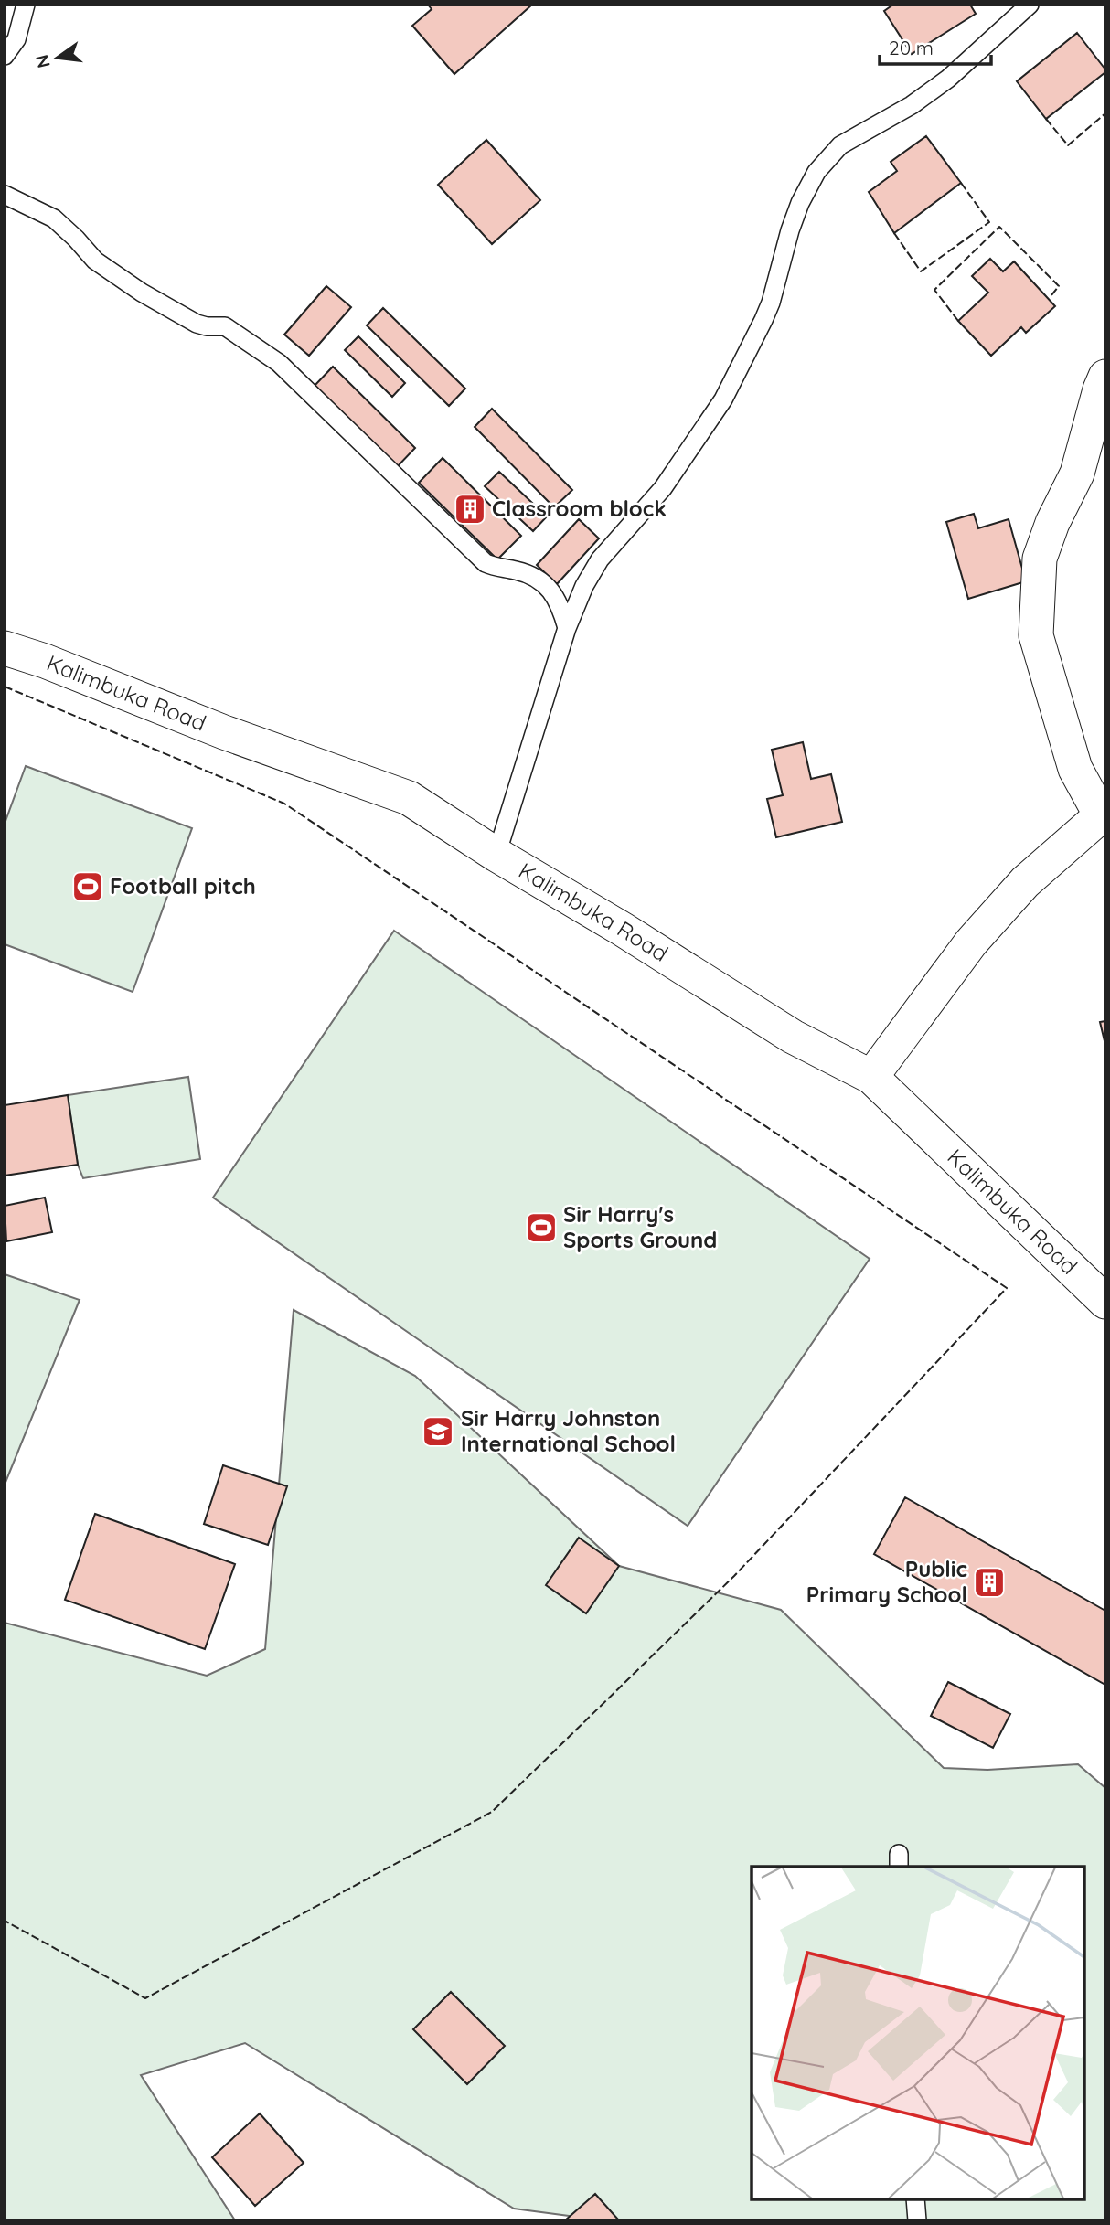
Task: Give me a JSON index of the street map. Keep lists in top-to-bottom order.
{
  "streets": {
    "street": ["Kalimbuka Road"]
  },
  "places": {
    "building": ["Classroom block", "Public Primary School"],
    "sports": ["Football pitch", "Sir Harry's Sports Ground"],
    "school or university": ["Sir Harry Johnston International School"]
  },
  "scale_bar": "20 m",
  "north": "left"
}
